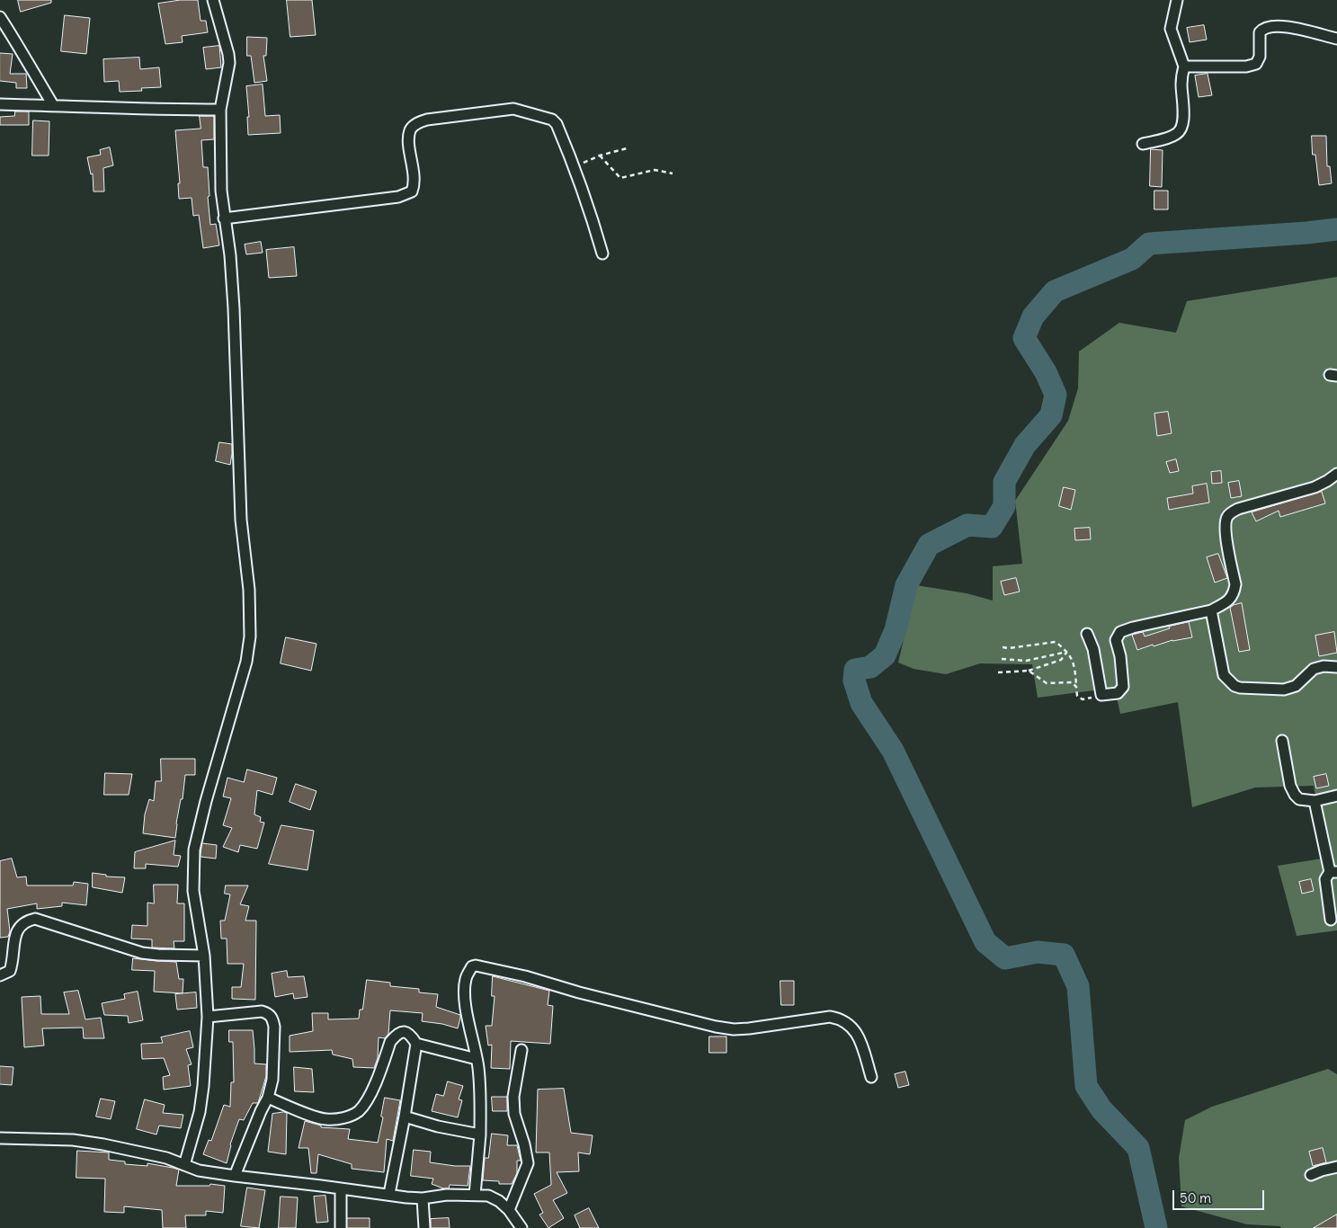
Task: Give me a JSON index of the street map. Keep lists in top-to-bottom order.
{
  "scale_bar": "50 m"
}
